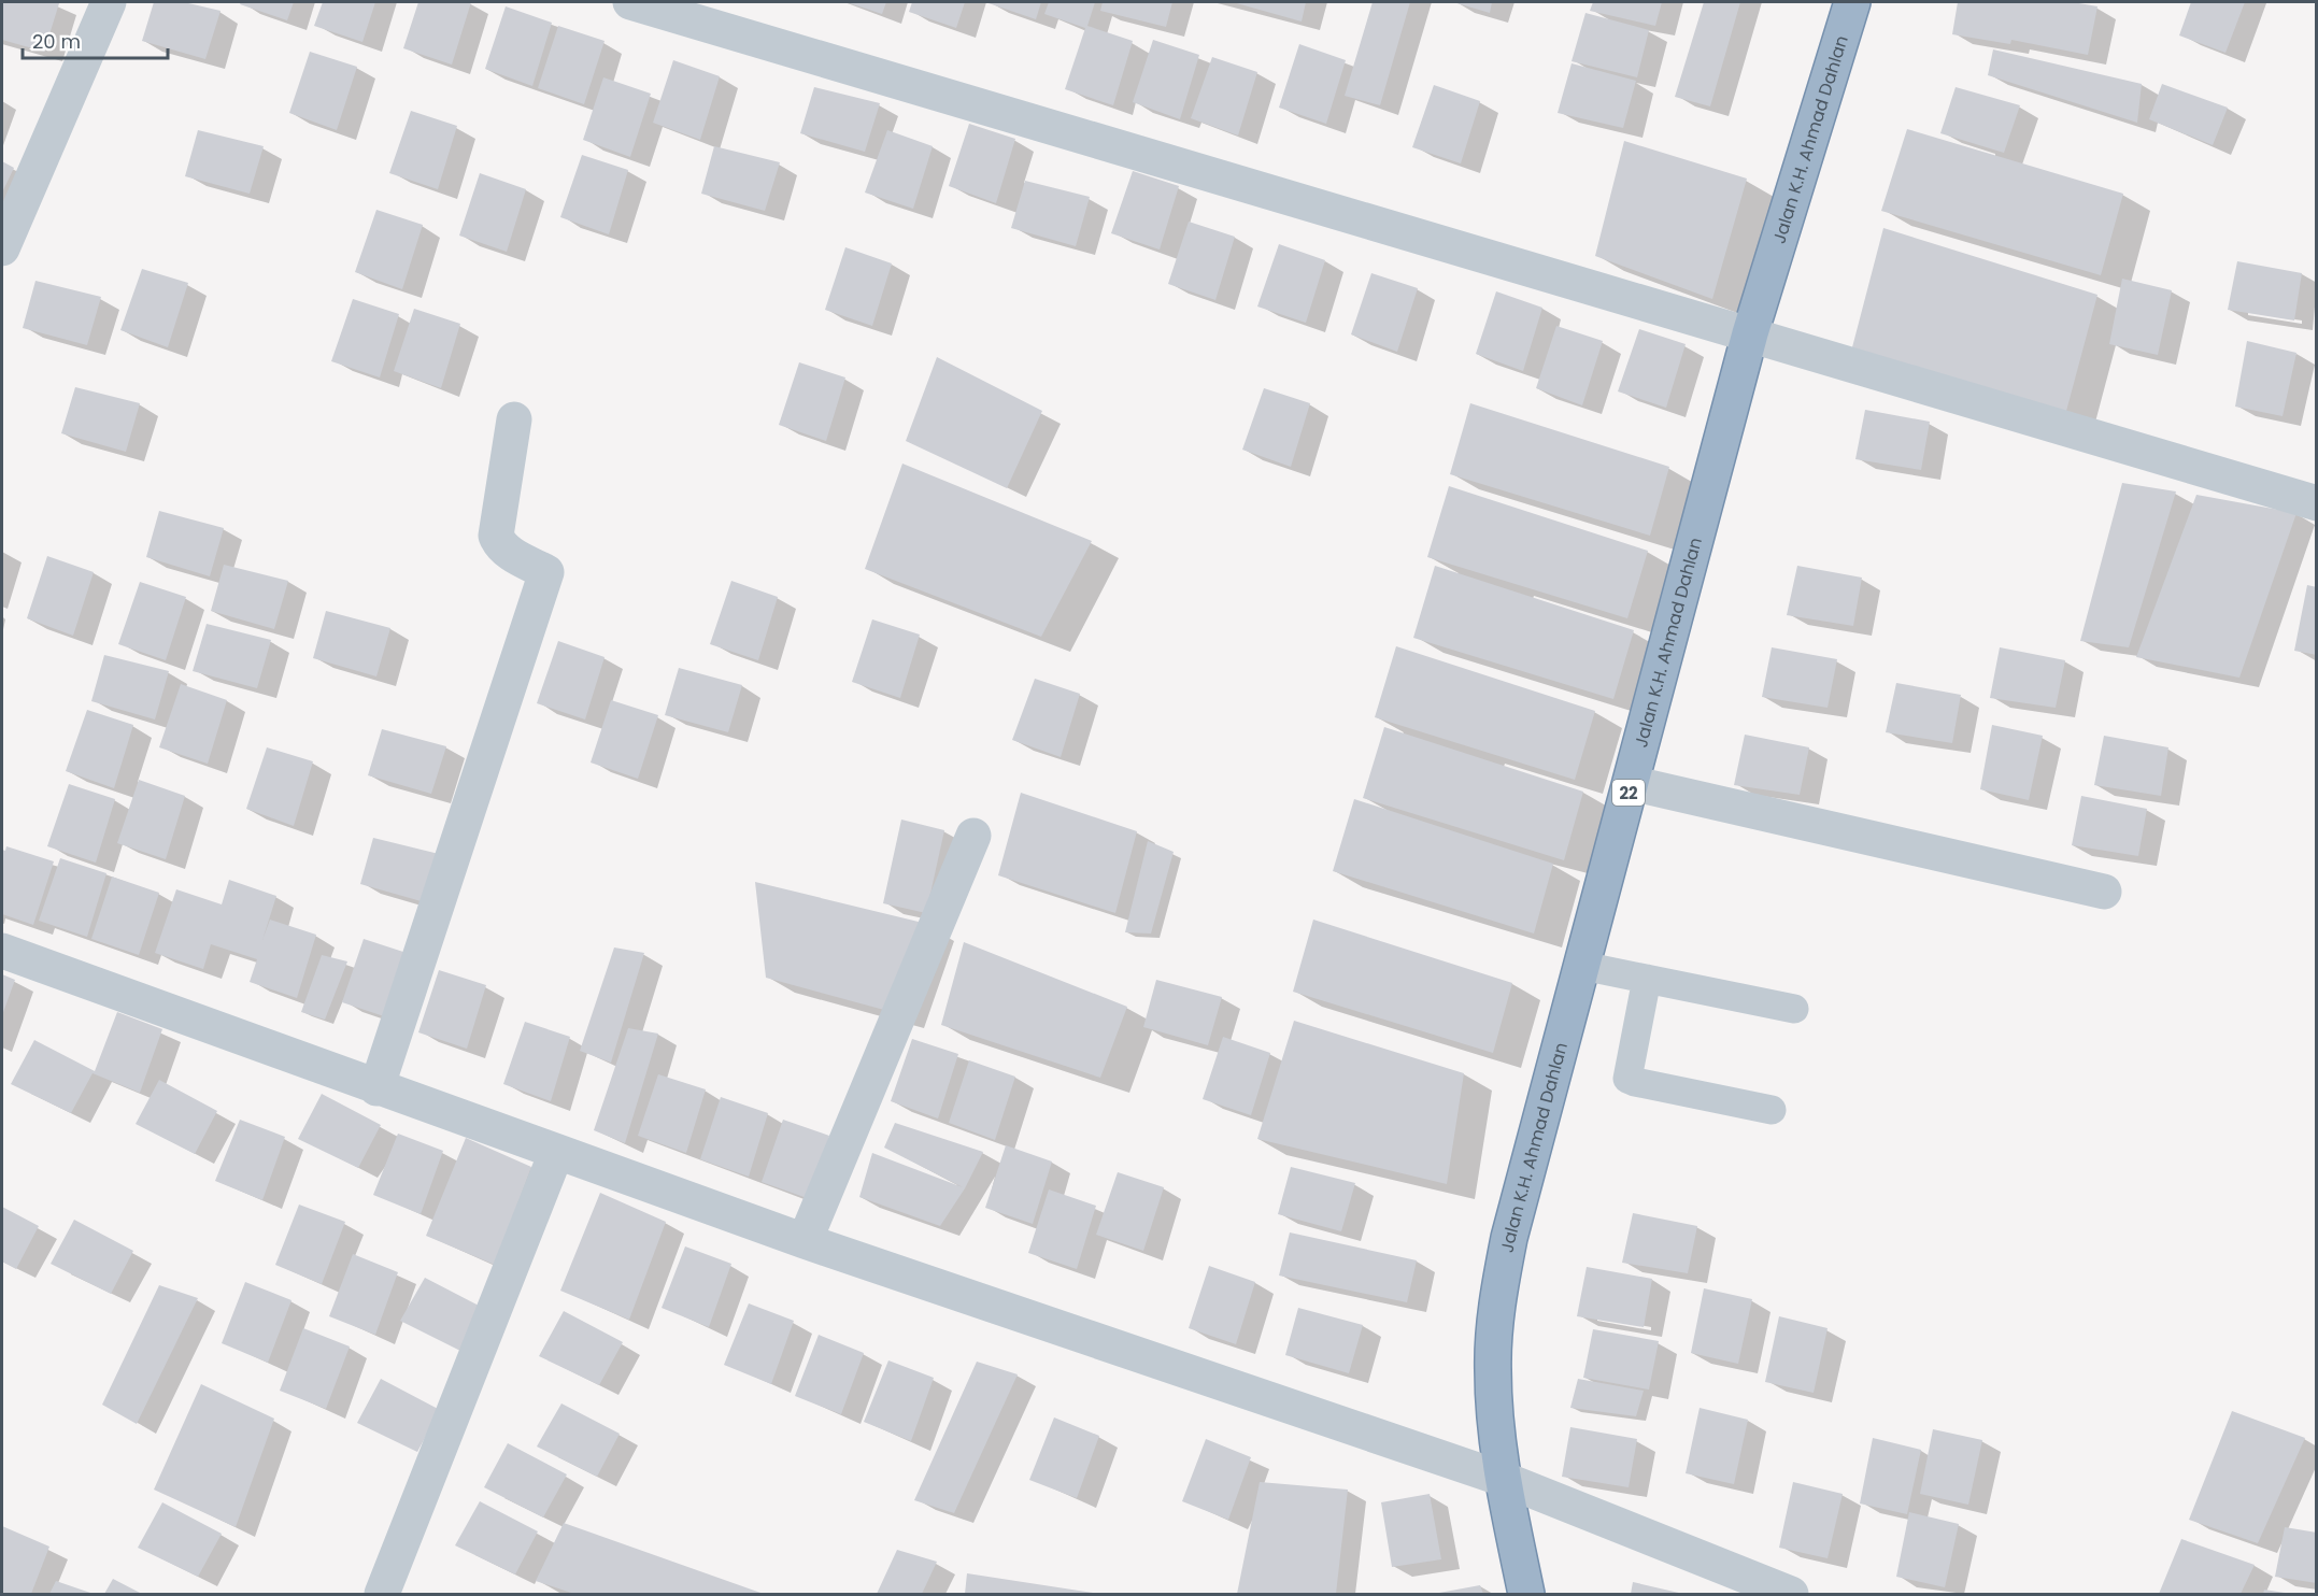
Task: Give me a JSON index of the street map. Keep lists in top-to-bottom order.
{
  "streets": {
    "highway": ["Jalan K.H. Ahmad Dahlan", "22"]
  },
  "scale_bar": "20 m"
}
